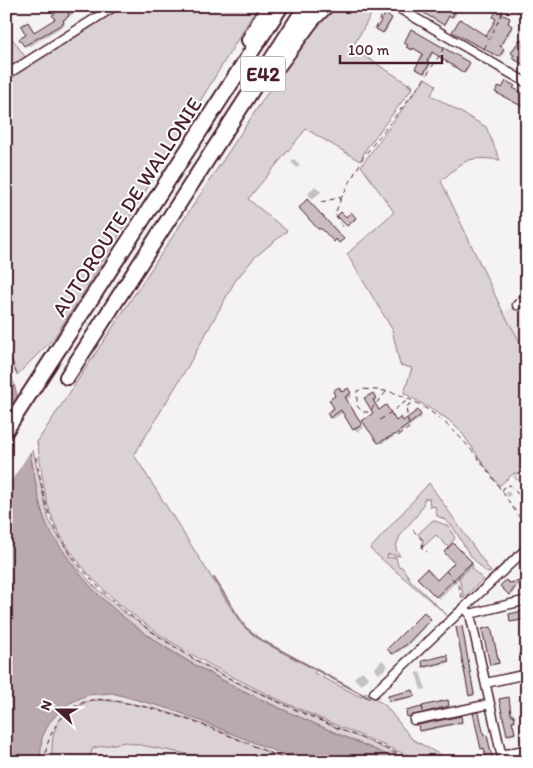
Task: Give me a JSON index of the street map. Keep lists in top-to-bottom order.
{
  "streets": {
    "highway": ["E42", "AUTOROUTE DE WALLONIE"]
  },
  "scale_bar": "100 m",
  "north": "left"
}
